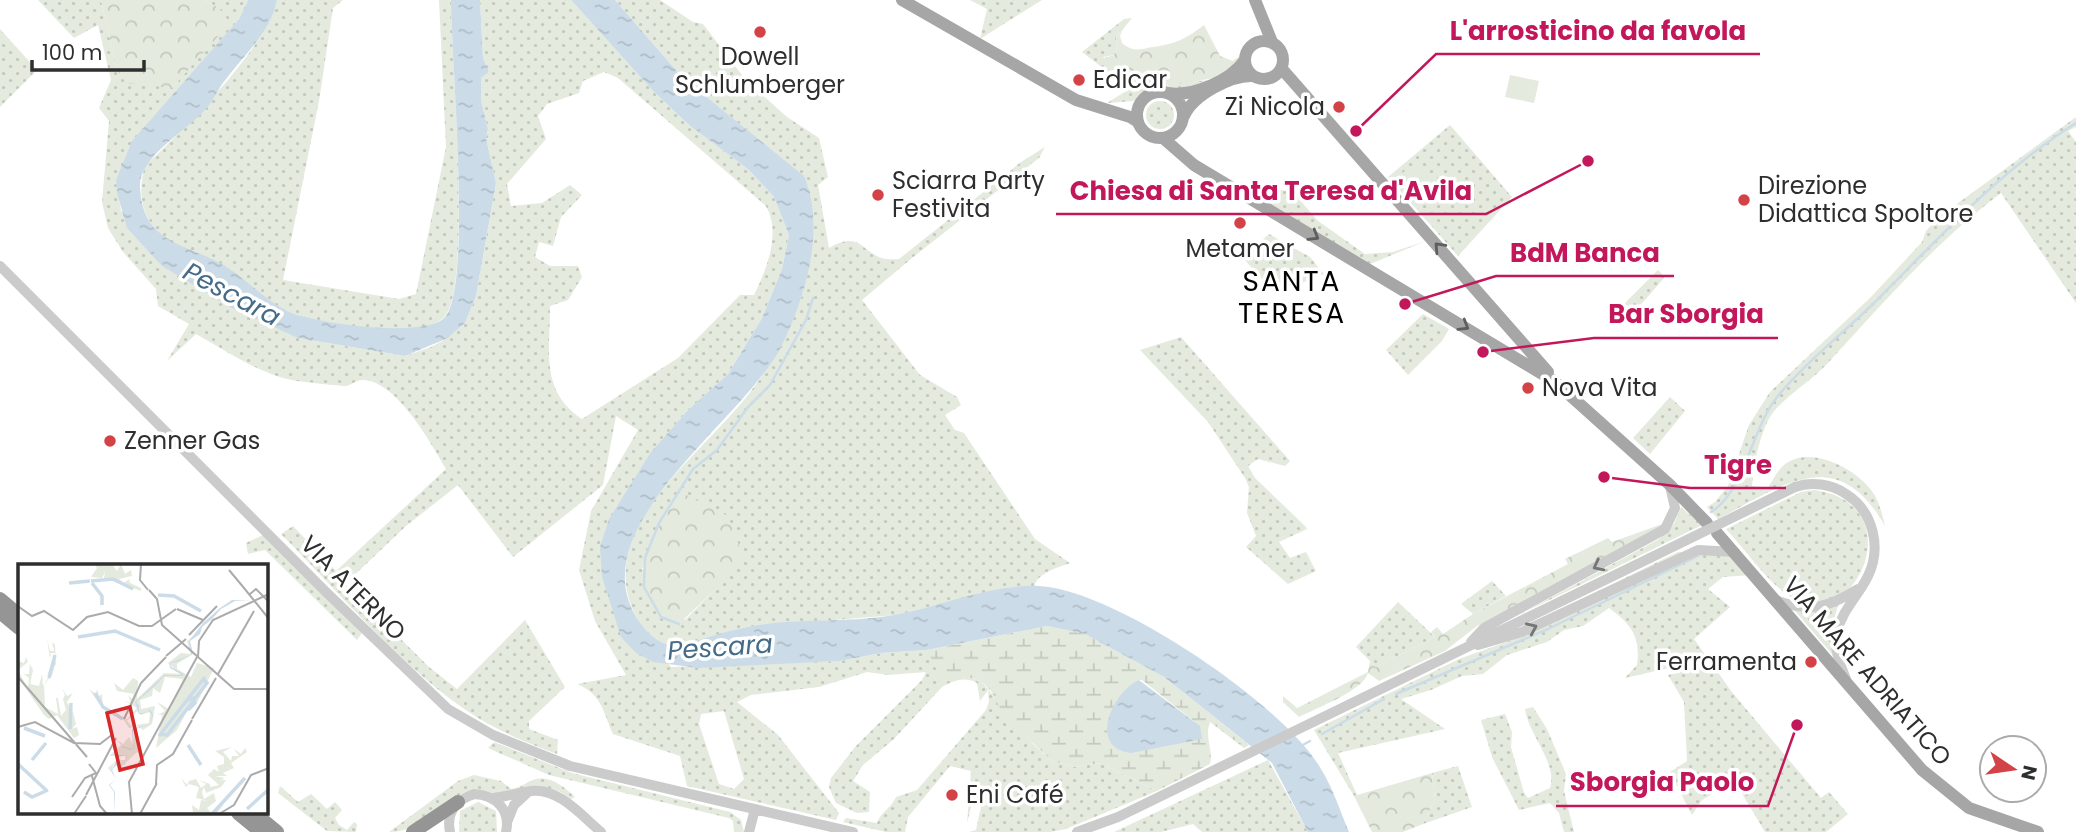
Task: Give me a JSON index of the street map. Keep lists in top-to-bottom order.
{
  "streets": {
    "main road": ["VIA MARE ADRIATICO"],
    "street": ["VIA ATERNO"]
  },
  "districts": ["SANTA TERESA"],
  "water": ["Pescara"],
  "places": [
    "Dowell Schlumberger",
    "Edicar",
    "Zi Nicola",
    "L'arrosticino da favola",
    "Chiesa di Santa Teresa d'Avila",
    "Sciarra Party Festivita",
    "Direzione Didattica Spoltore",
    "Metamer",
    "BdM Banca",
    "Bar Sborgia",
    "Nova Vita",
    "Zenner Gas",
    "Tigre",
    "Ferramenta",
    "Sborgia Paolo",
    "Eni Café"
  ],
  "scale_bar": "100 m",
  "north": "right"
}
